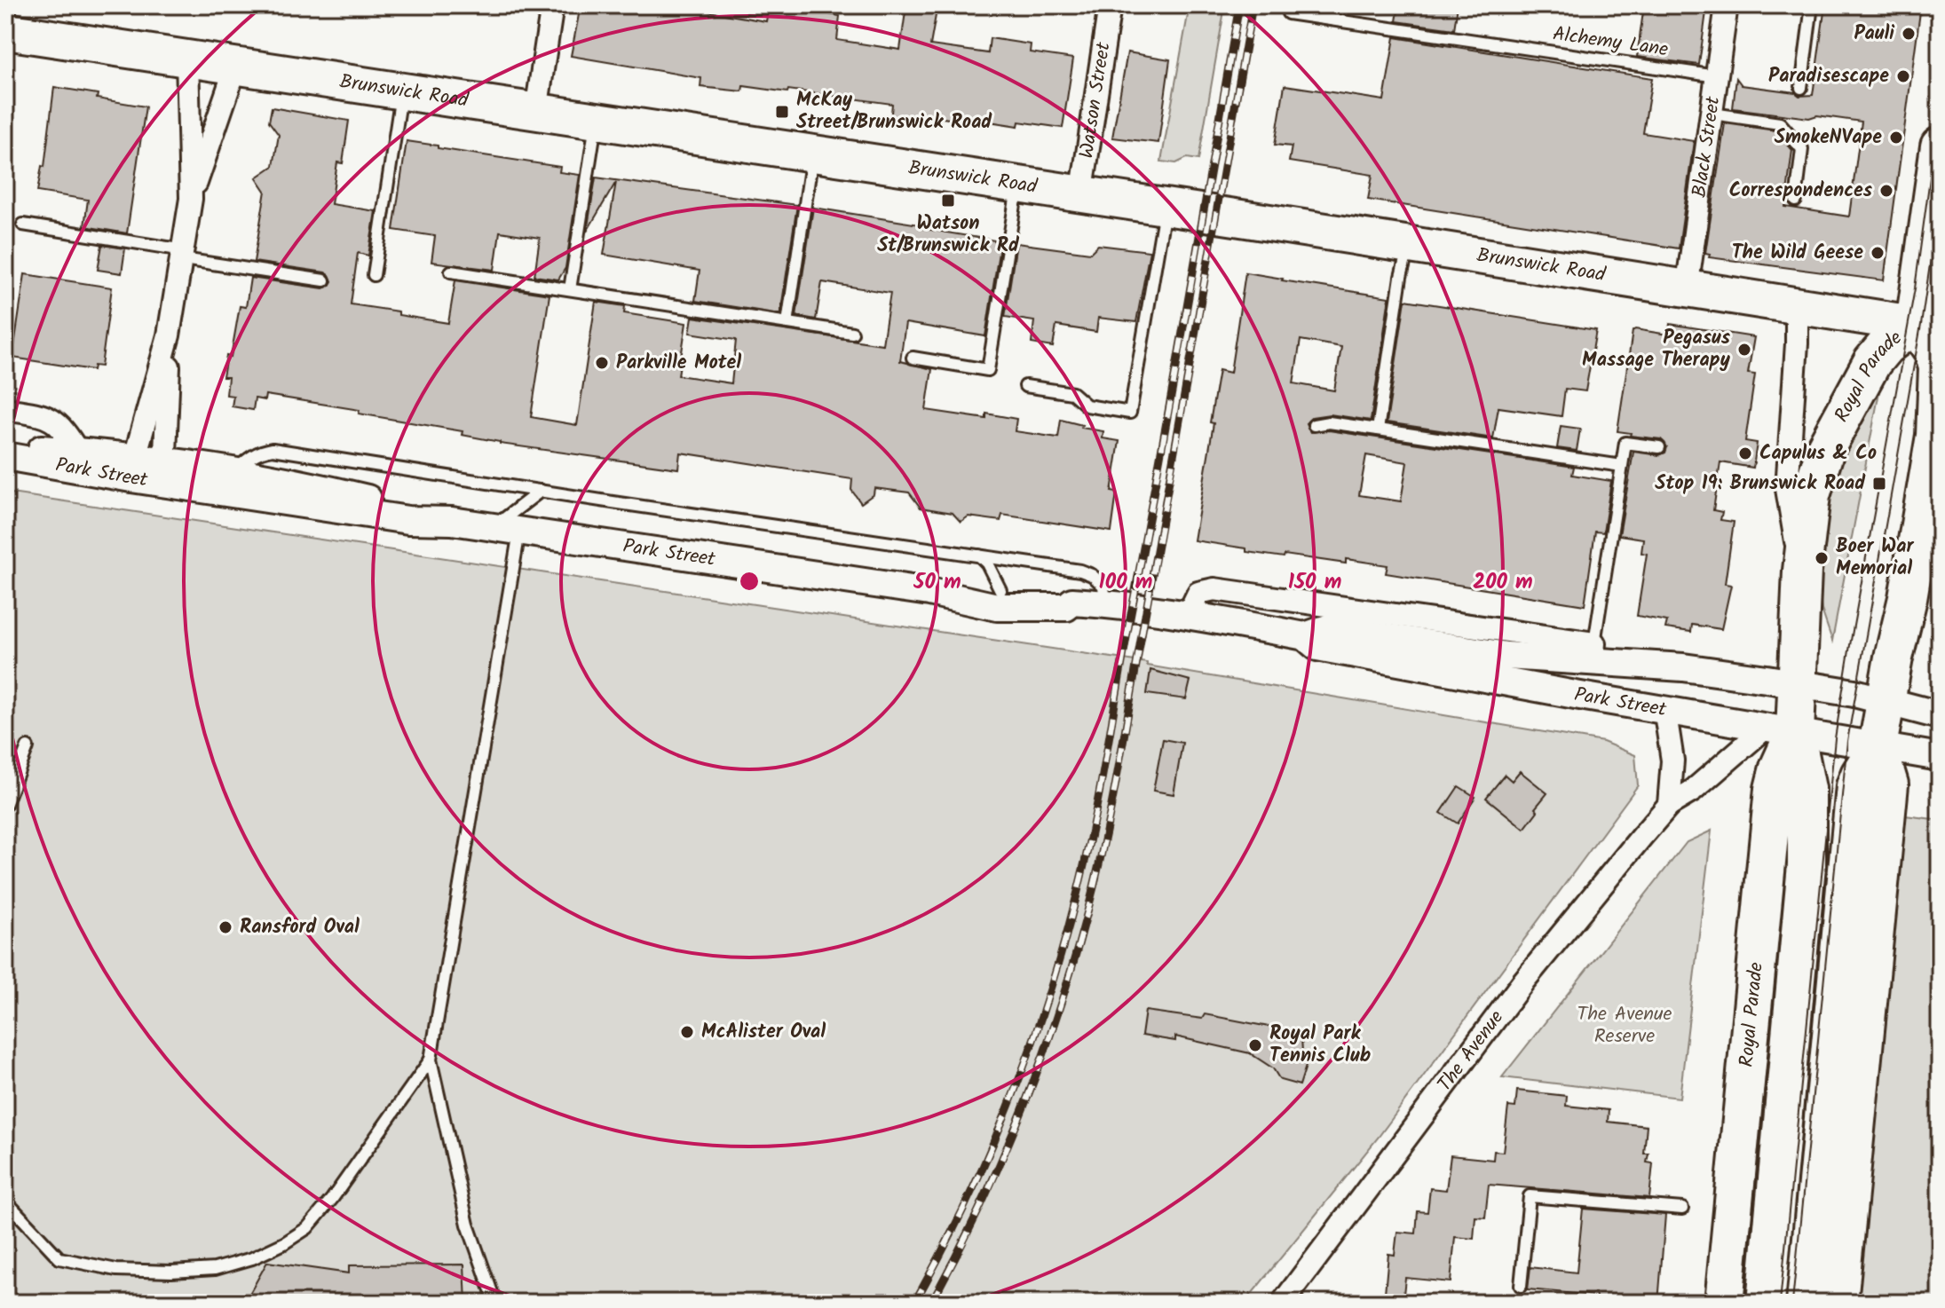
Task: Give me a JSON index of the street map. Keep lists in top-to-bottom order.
{
  "streets": {
    "highway": ["Royal Parade"],
    "main road": ["Brunswick Road"],
    "street": [
      "Watson Street",
      "Black Street",
      "Park Street",
      "The Avenue"
    ],
    "lane": ["Alchemy Lane"]
  },
  "crossings": [
    ["Alchemy Lane", "Black Street"],
    ["Brunswick Road", "Watson Street"],
    ["Brunswick Road", "Black Street"],
    ["Brunswick Road", "Royal Parade"],
    ["Royal Parade", "Park Street"],
    ["Royal Parade", "The Avenue"],
    ["Park Street", "The Avenue"]
  ],
  "parks": ["The Avenue Reserve"],
  "places": {
    "other": [
      "Pauli",
      "Paradisescape",
      "SmokeNVape",
      "Correspondences",
      "The Wild Geese",
      "Pegasus Massage Therapy",
      "Parkville Motel",
      "Capulus & Co",
      "Boer War Memorial",
      "Ransford Oval",
      "McAlister Oval",
      "Royal Park Tennis Club"
    ],
    "transit": ["McKay Street/Brunswick Road", "Watson St/Brunswick Rd", "Stop 19: Brunswick Road"]
  },
  "rings": [
    "50 m",
    "100 m",
    "150 m",
    "200 m"
  ]
}
